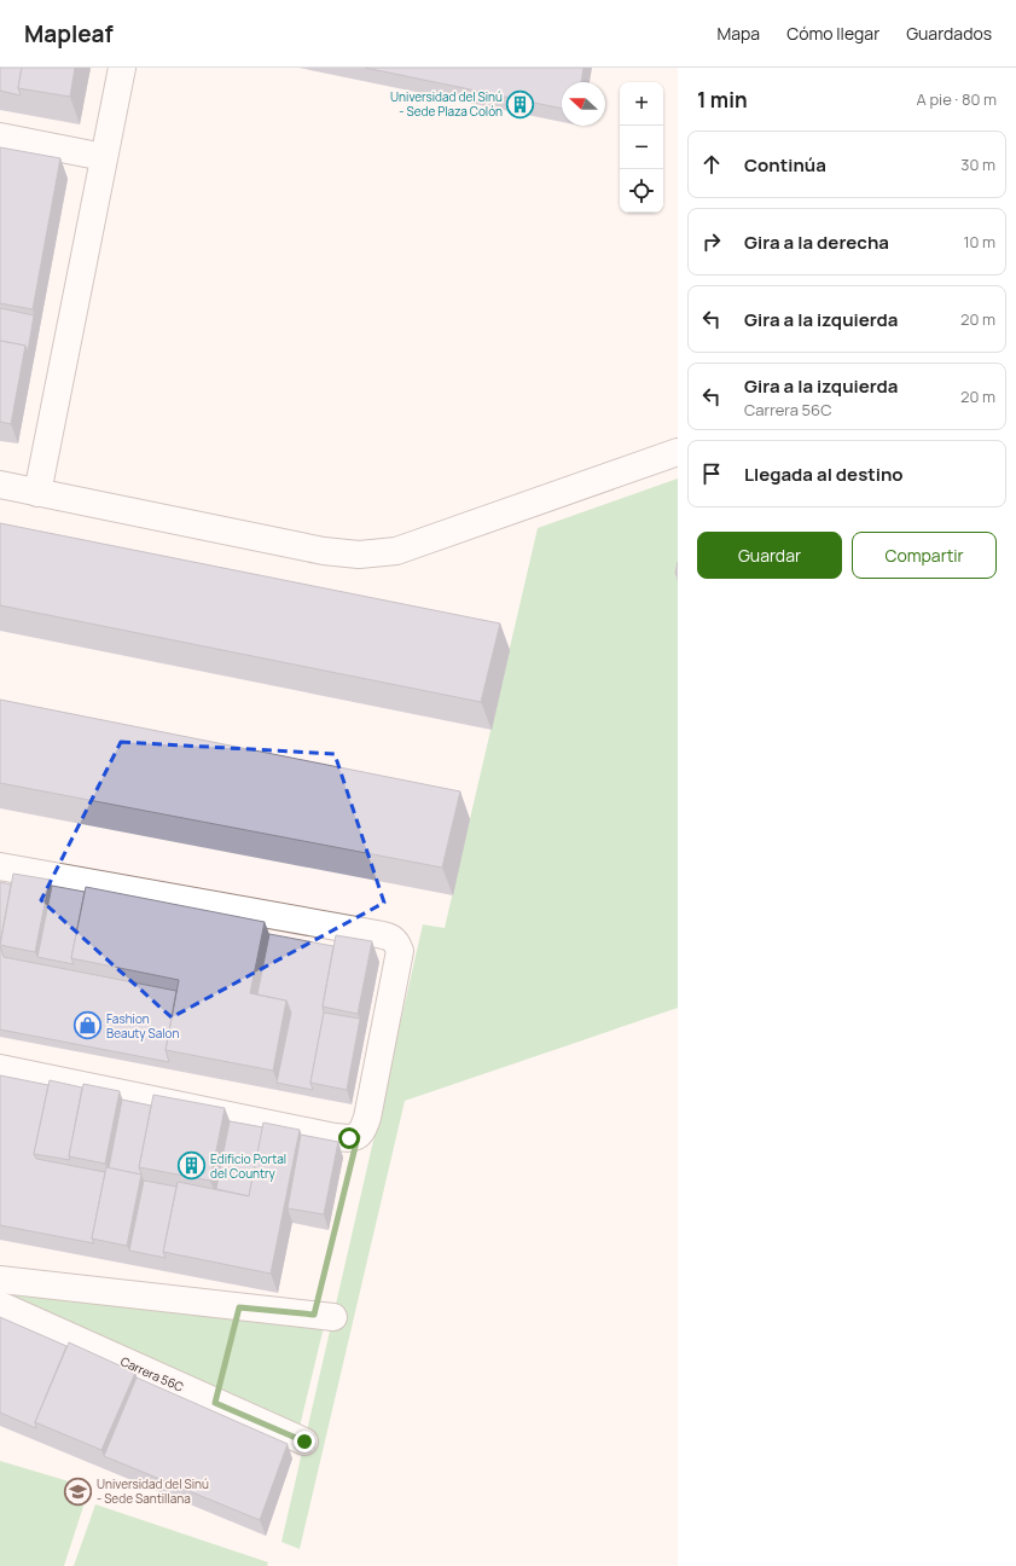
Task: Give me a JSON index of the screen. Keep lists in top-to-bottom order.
{
  "streets": {
    "street": ["Carrera 56C"]
  },
  "places": {
    "building": ["Universidad del Sinú - Sede Plaza Colón", "Edificio Portal del Country"],
    "shop": ["Fashion Beauty Salon"],
    "school or university": ["Universidad del Sinú - Sede Santillana"]
  },
  "north": "left",
  "page": {
    "header": "Mapleaf",
    "nav": ["Mapa", "Cómo llegar", "Guardados"],
    "heading": ["1 min", "A pie · 80 m"],
    "map_buttons": ["+", "−"],
    "list": [
      ["Continúa", "30 m"],
      ["Gira a la derecha", "10 m"],
      ["Gira a la izquierda", "20 m"],
      ["Gira a la izquierda", "Carrera 56C", "20 m"],
      "Llegada al destino"
    ],
    "buttons": ["Guardar", "Compartir"]
  }
}
